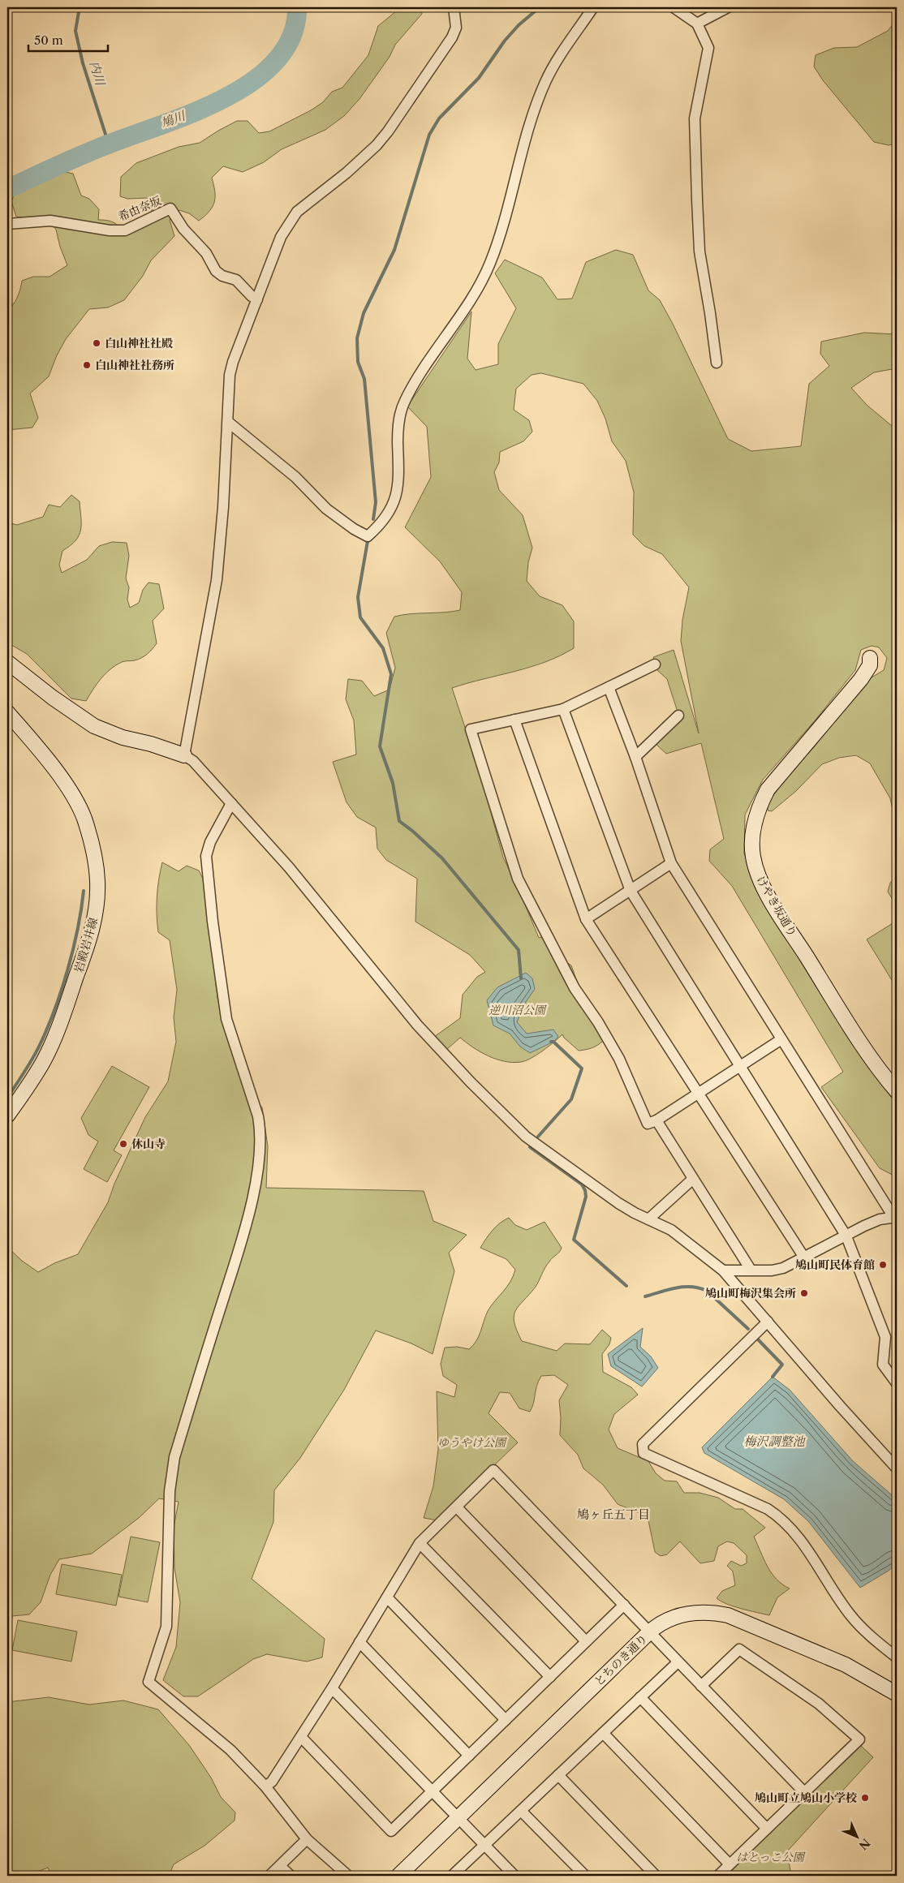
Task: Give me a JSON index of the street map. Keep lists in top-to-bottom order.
{
  "streets": {
    "street": [
      "希由奈坂",
      "けやき坂通り",
      "岩殿岩井線",
      "とちのき通り"
    ]
  },
  "districts": ["鳩ヶ丘五丁目"],
  "water": ["内川", "鳩川", "梅沢調整池"],
  "parks": ["逆川沼公園", "ゆうやけ公園", "はとっこ公園"],
  "places": [
    "白山神社社殿",
    "白山神社社務所",
    "休山寺",
    "鳩山町民体育館",
    "鳩山町梅沢集会所",
    "鳩山町立鳩山小学校"
  ],
  "scale_bar": "50 m",
  "north": "bottom right"
}
